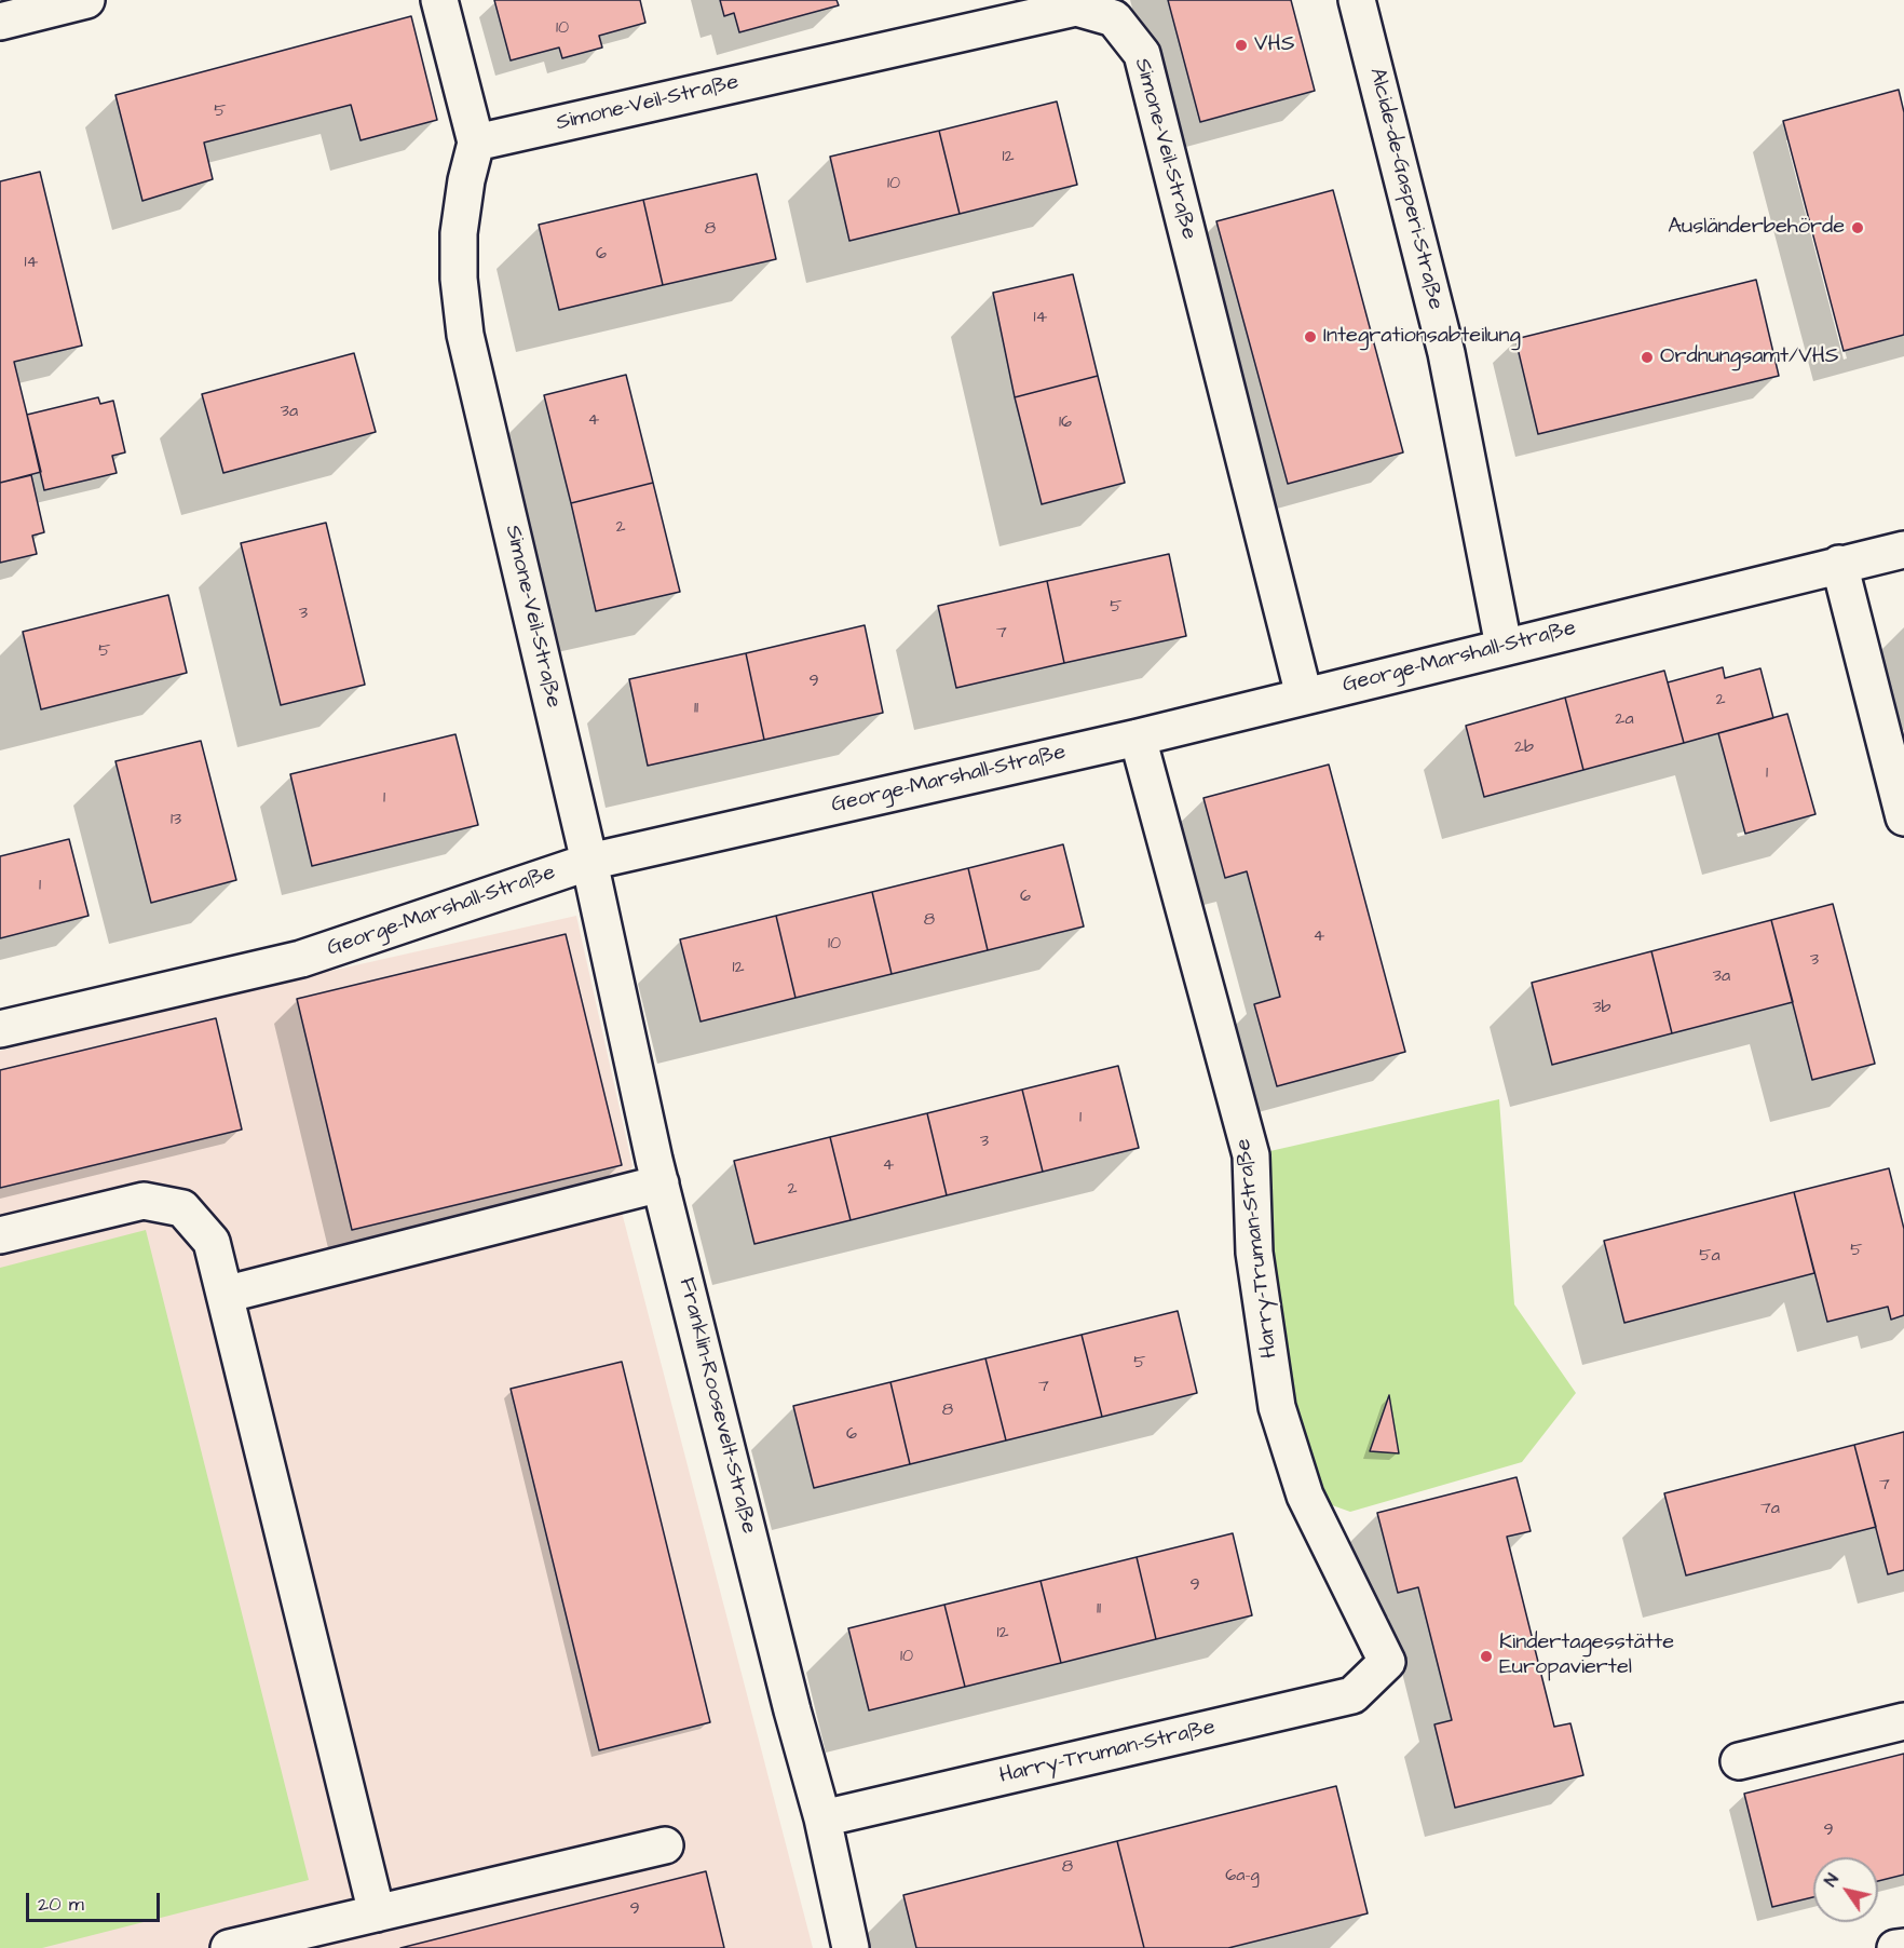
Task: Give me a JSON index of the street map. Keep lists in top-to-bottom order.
{
  "streets": {
    "street": [
      "Simone-Veil-Straße",
      "Alcide-de-Gasperi-Straße",
      "George-Marshall-Straße",
      "Harry-Truman-Straße",
      "Franklin-Roosevelt-Straße"
    ]
  },
  "crossings": [
    ["Simone-Veil-Straße", "George-Marshall-Straße"],
    ["Simone-Veil-Straße", "Franklin-Roosevelt-Straße"],
    ["Alcide-de-Gasperi-Straße", "George-Marshall-Straße"],
    ["George-Marshall-Straße", "Harry-Truman-Straße"],
    ["George-Marshall-Straße", "Franklin-Roosevelt-Straße"],
    ["Harry-Truman-Straße", "Franklin-Roosevelt-Straße"]
  ],
  "places": [
    "VHS",
    "Ausländerbehörde",
    "Integrationsabteilung",
    "Ordnungsamt/VHS",
    "Kindertagesstätte Europaviertel"
  ],
  "house_numbers": [
    "10",
    "5",
    "12",
    "10",
    "8",
    "6",
    "14",
    "14",
    "3a",
    "4",
    "16",
    "2",
    "5",
    "3",
    "7",
    "5",
    "9",
    "2",
    "11",
    "2a",
    "2b",
    "1",
    "1",
    "13",
    "1",
    "6",
    "8",
    "4",
    "10",
    "3",
    "12",
    "3a",
    "3b",
    "1",
    "3",
    "4",
    "2",
    "5",
    "5a",
    "5",
    "7",
    "8",
    "6",
    "7",
    "7a",
    "9",
    "11",
    "12",
    "10",
    "9",
    "8",
    "6a-g",
    "9"
  ],
  "scale_bar": "20 m",
  "north": "top left"
}
